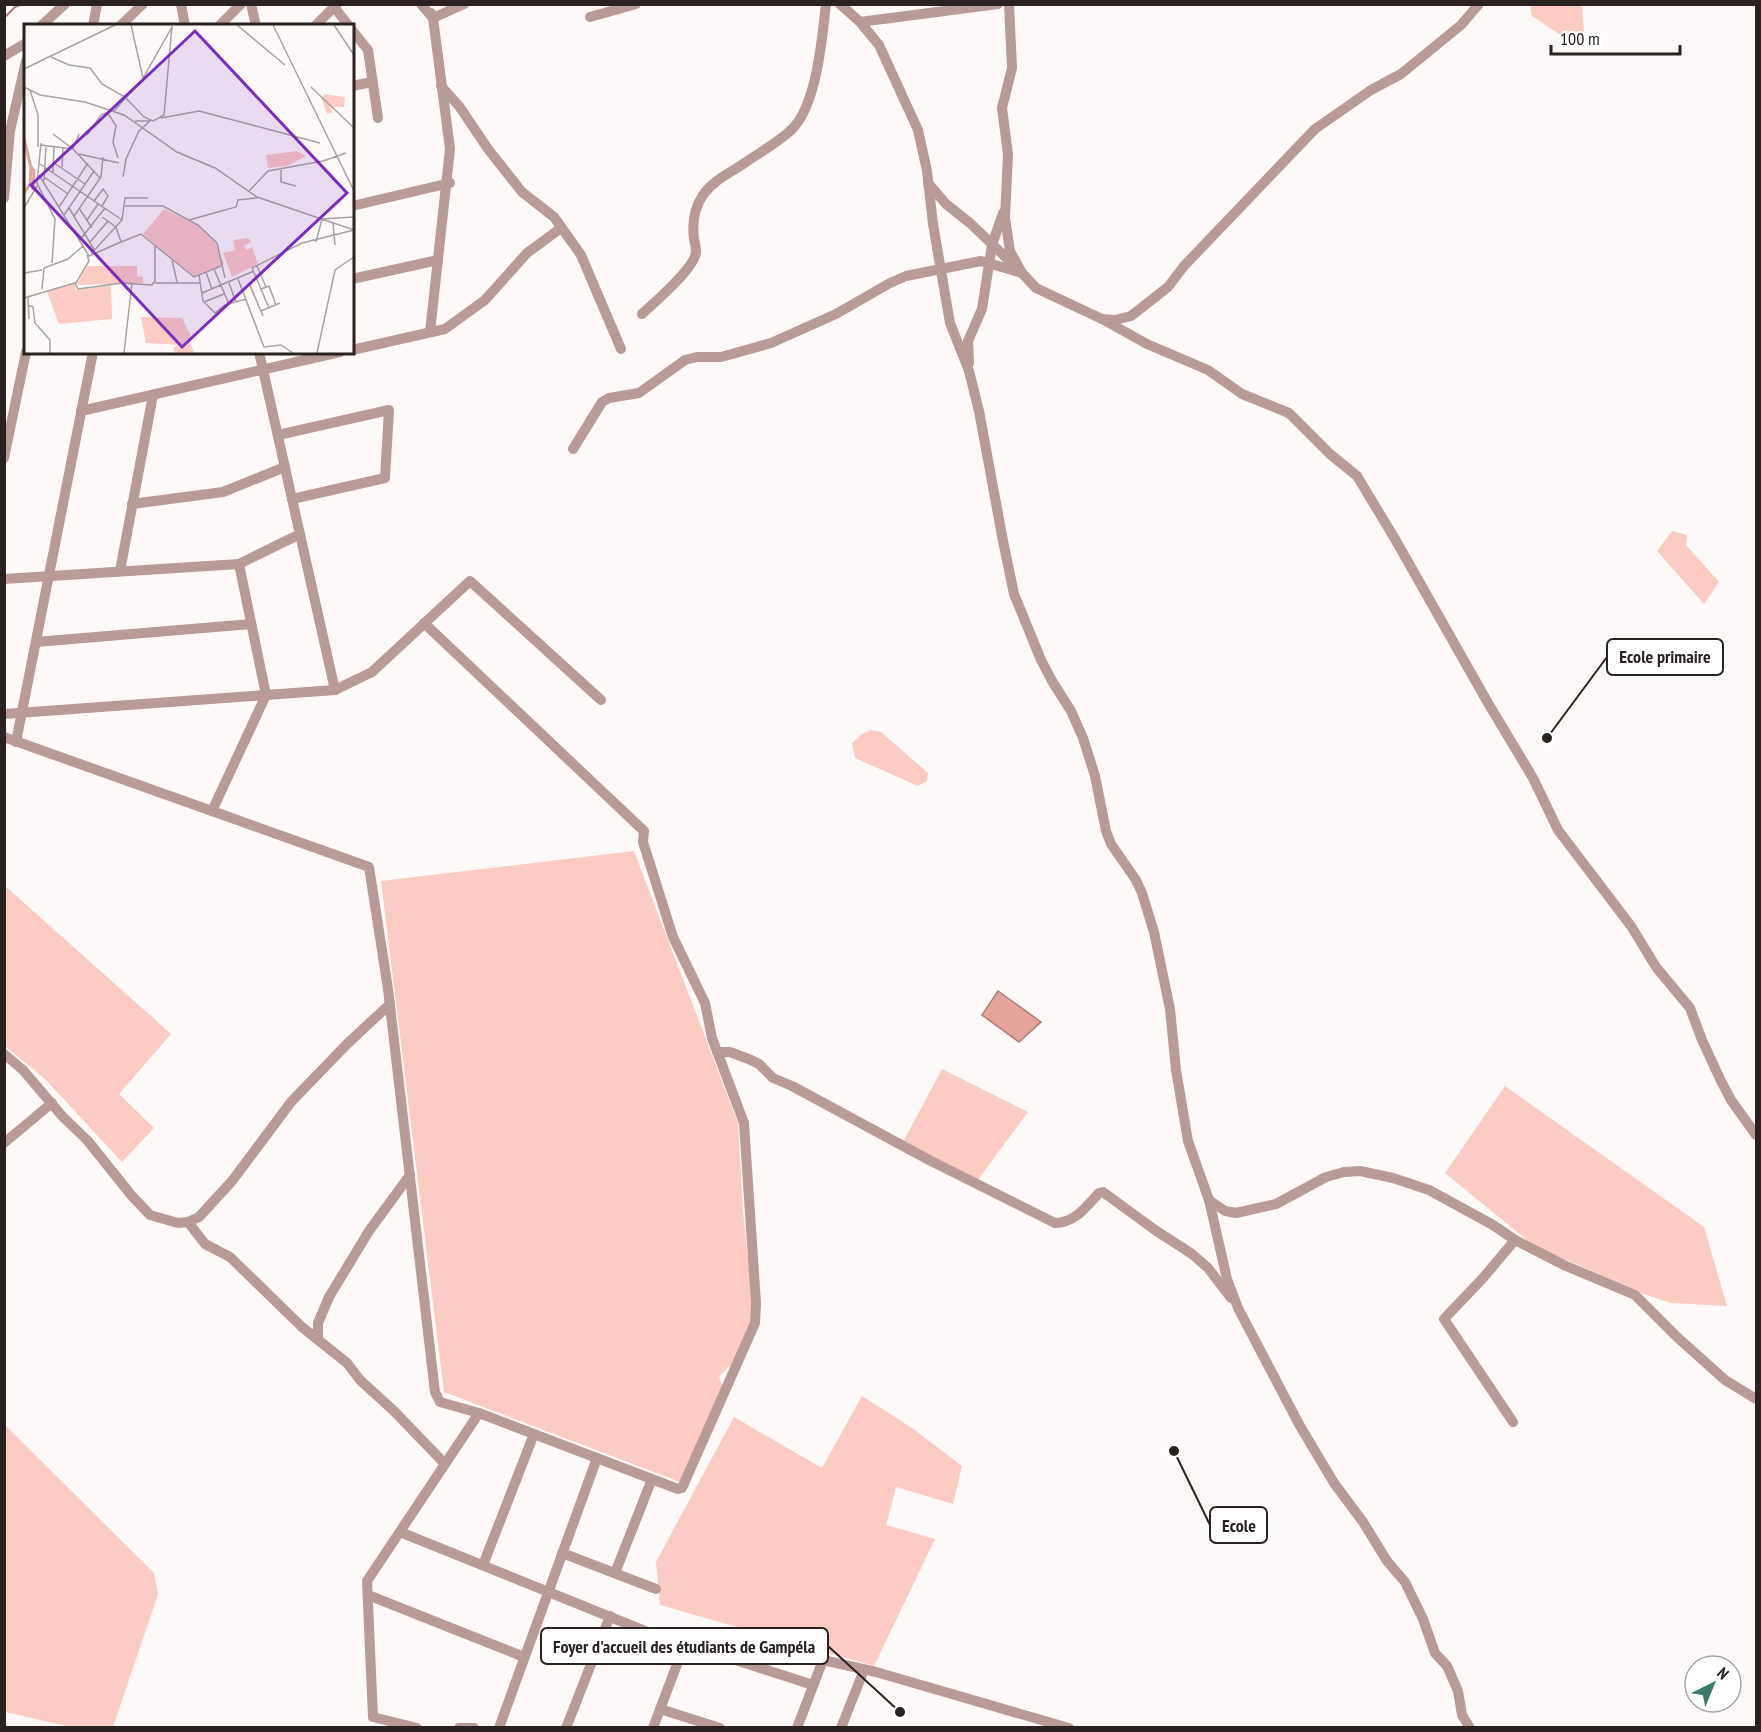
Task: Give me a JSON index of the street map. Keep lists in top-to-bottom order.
{
  "places": ["Ecole primaire", "Ecole", "Foyer d'accueil des étudiants de Gampéla"],
  "scale_bar": "100 m",
  "north": "top right"
}
